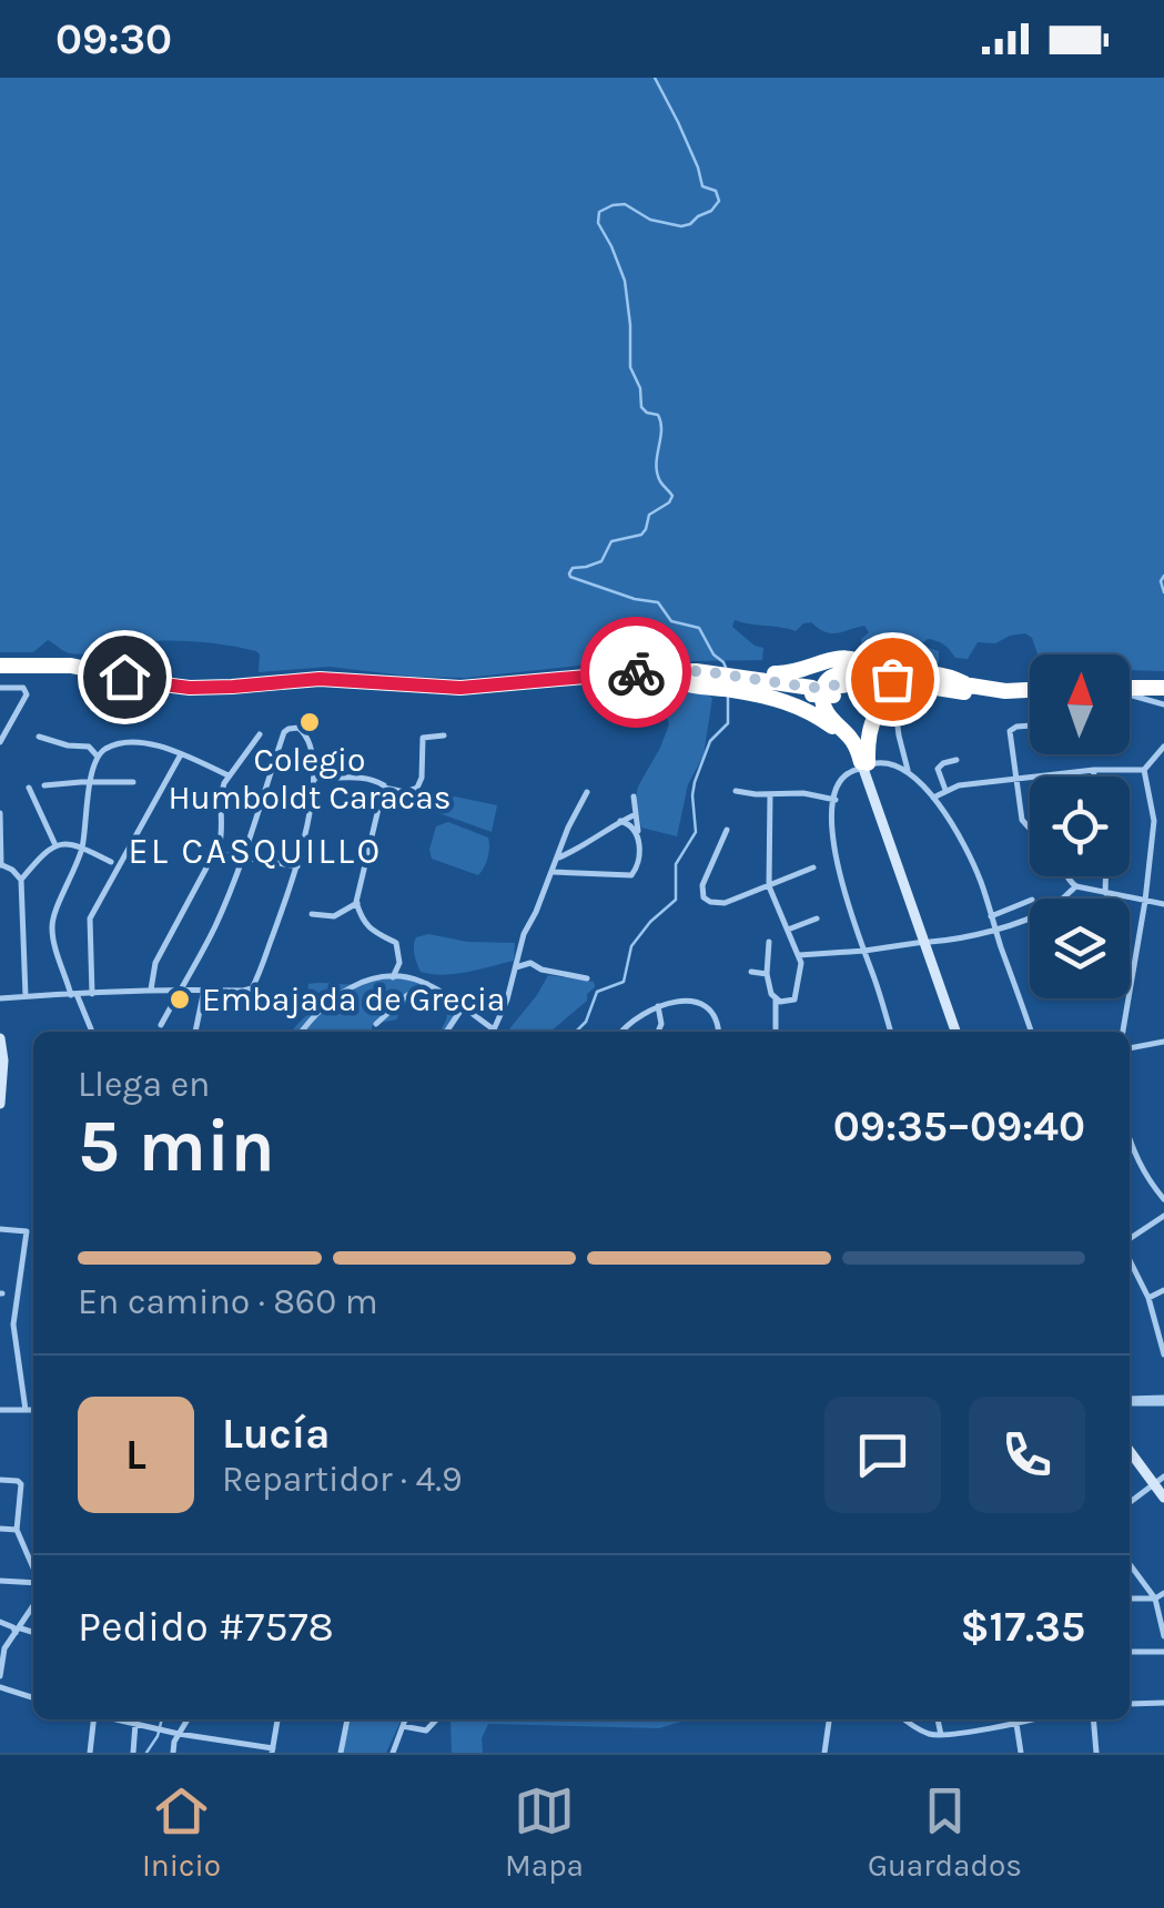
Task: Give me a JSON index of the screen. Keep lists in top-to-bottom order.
{
  "districts": ["EL CASQUILLO"],
  "places": ["Colegio Humboldt Caracas", "Embajada de Grecia"],
  "north": "top",
  "page": {
    "status": "09:30",
    "heading": ["5 min", "Llega en", "09:35–09:40"],
    "panel": [
      "Lucía",
      "Repartidor · 4.9",
      "Pedido #7578",
      "$17.35"
    ],
    "bar": "En camino · 860 m",
    "round": "L",
    "tabs": ["Inicio", "Mapa", "Guardados"]
  }
}
